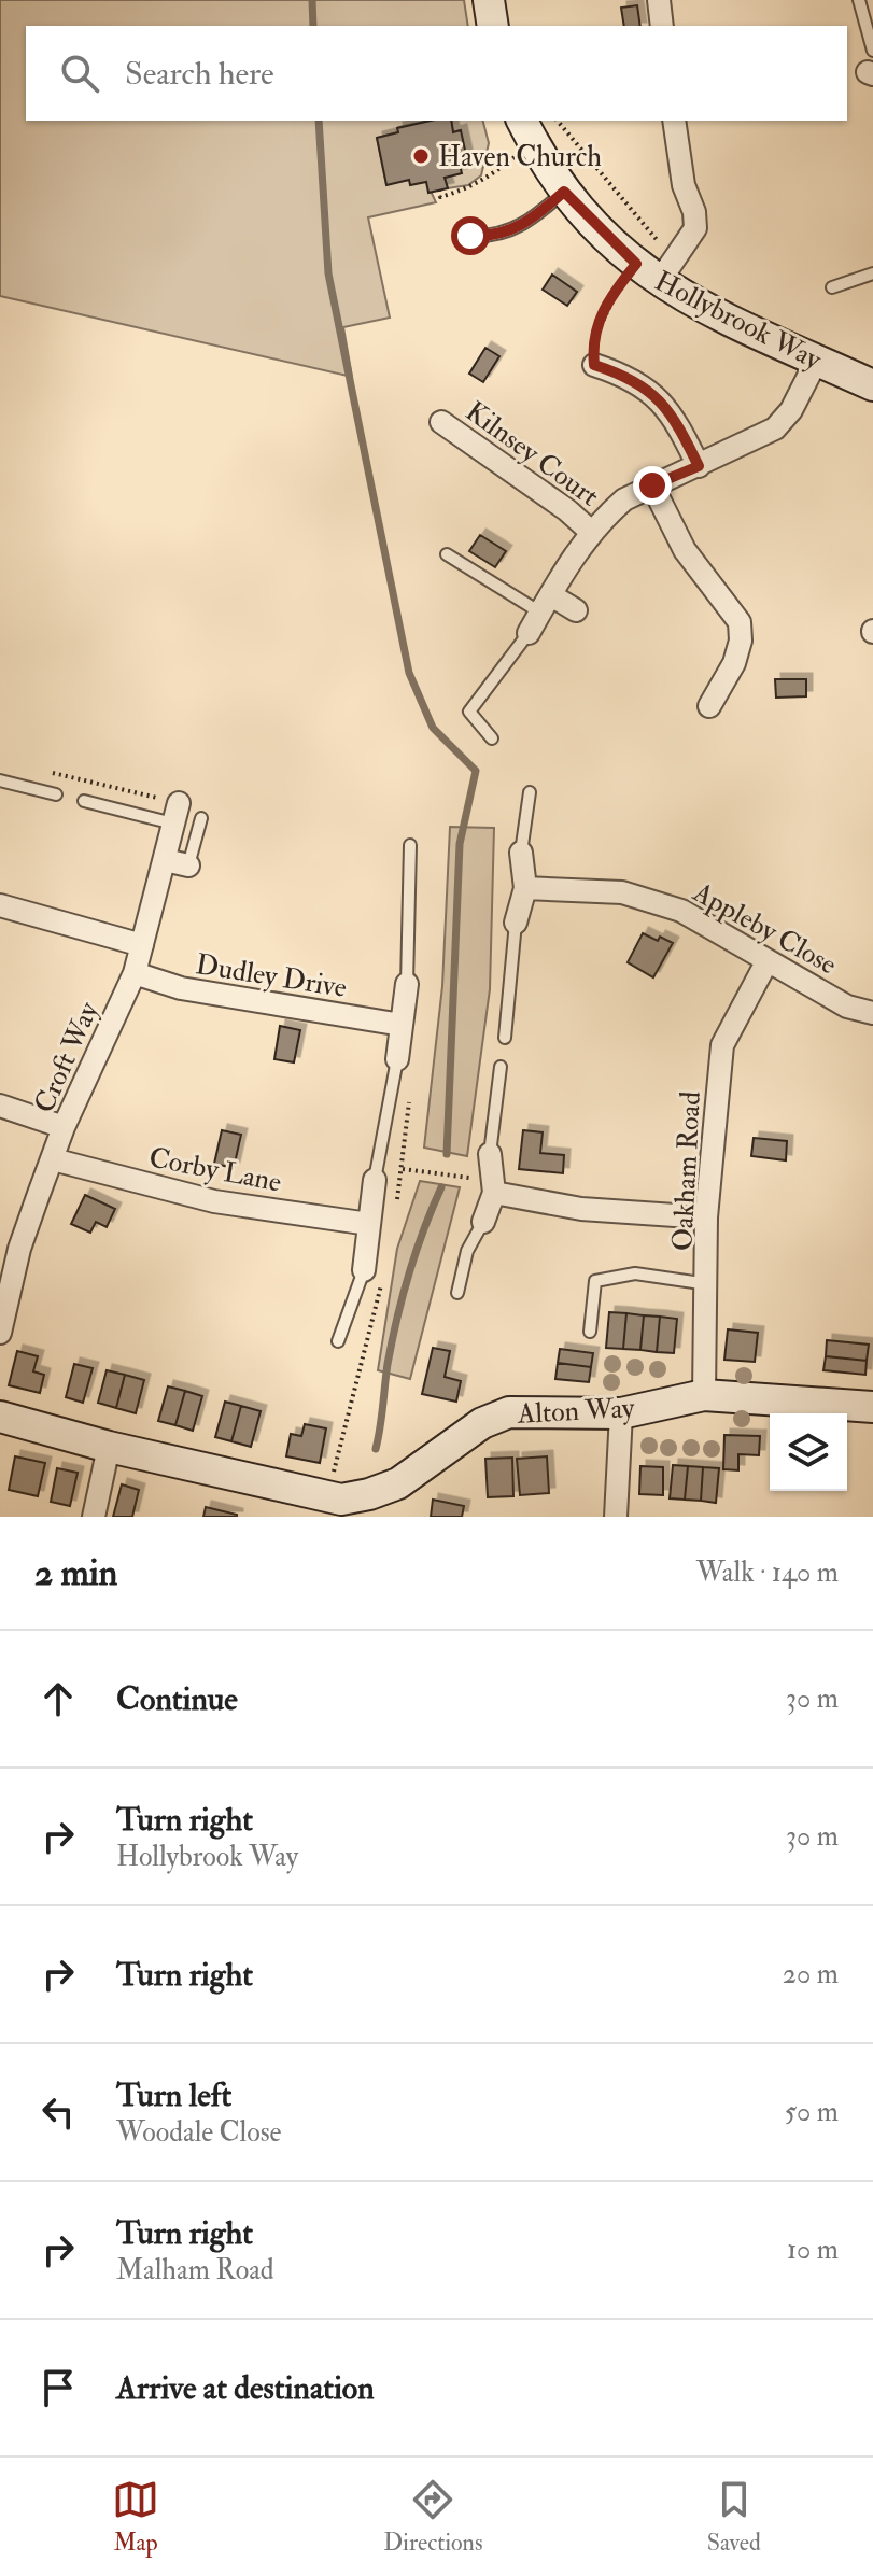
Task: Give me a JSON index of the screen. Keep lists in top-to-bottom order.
{
  "streets": {
    "street": [
      "Hollybrook Way",
      "Kilnsey Court",
      "Appleby Close",
      "Dudley Drive",
      "Croft Way",
      "Corby Lane",
      "Oakham Road",
      "Alton Way"
    ]
  },
  "crossings": [
    ["Appleby Close", "Oakham Road"],
    ["Dudley Drive", "Croft Way"],
    ["Croft Way", "Corby Lane"],
    ["Oakham Road", "Alton Way"]
  ],
  "places": ["Haven Church"],
  "page": {
    "search": "Search here",
    "heading": ["2 min", "Walk · 140 m"],
    "list": [
      ["Continue", "30 m"],
      ["Turn right", "Hollybrook Way", "30 m"],
      ["Turn right", "20 m"],
      ["Turn left", "Woodale Close", "50 m"],
      ["Turn right", "Malham Road", "10 m"],
      "Arrive at destination"
    ],
    "nav": ["Map", "Directions", "Saved"]
  }
}
